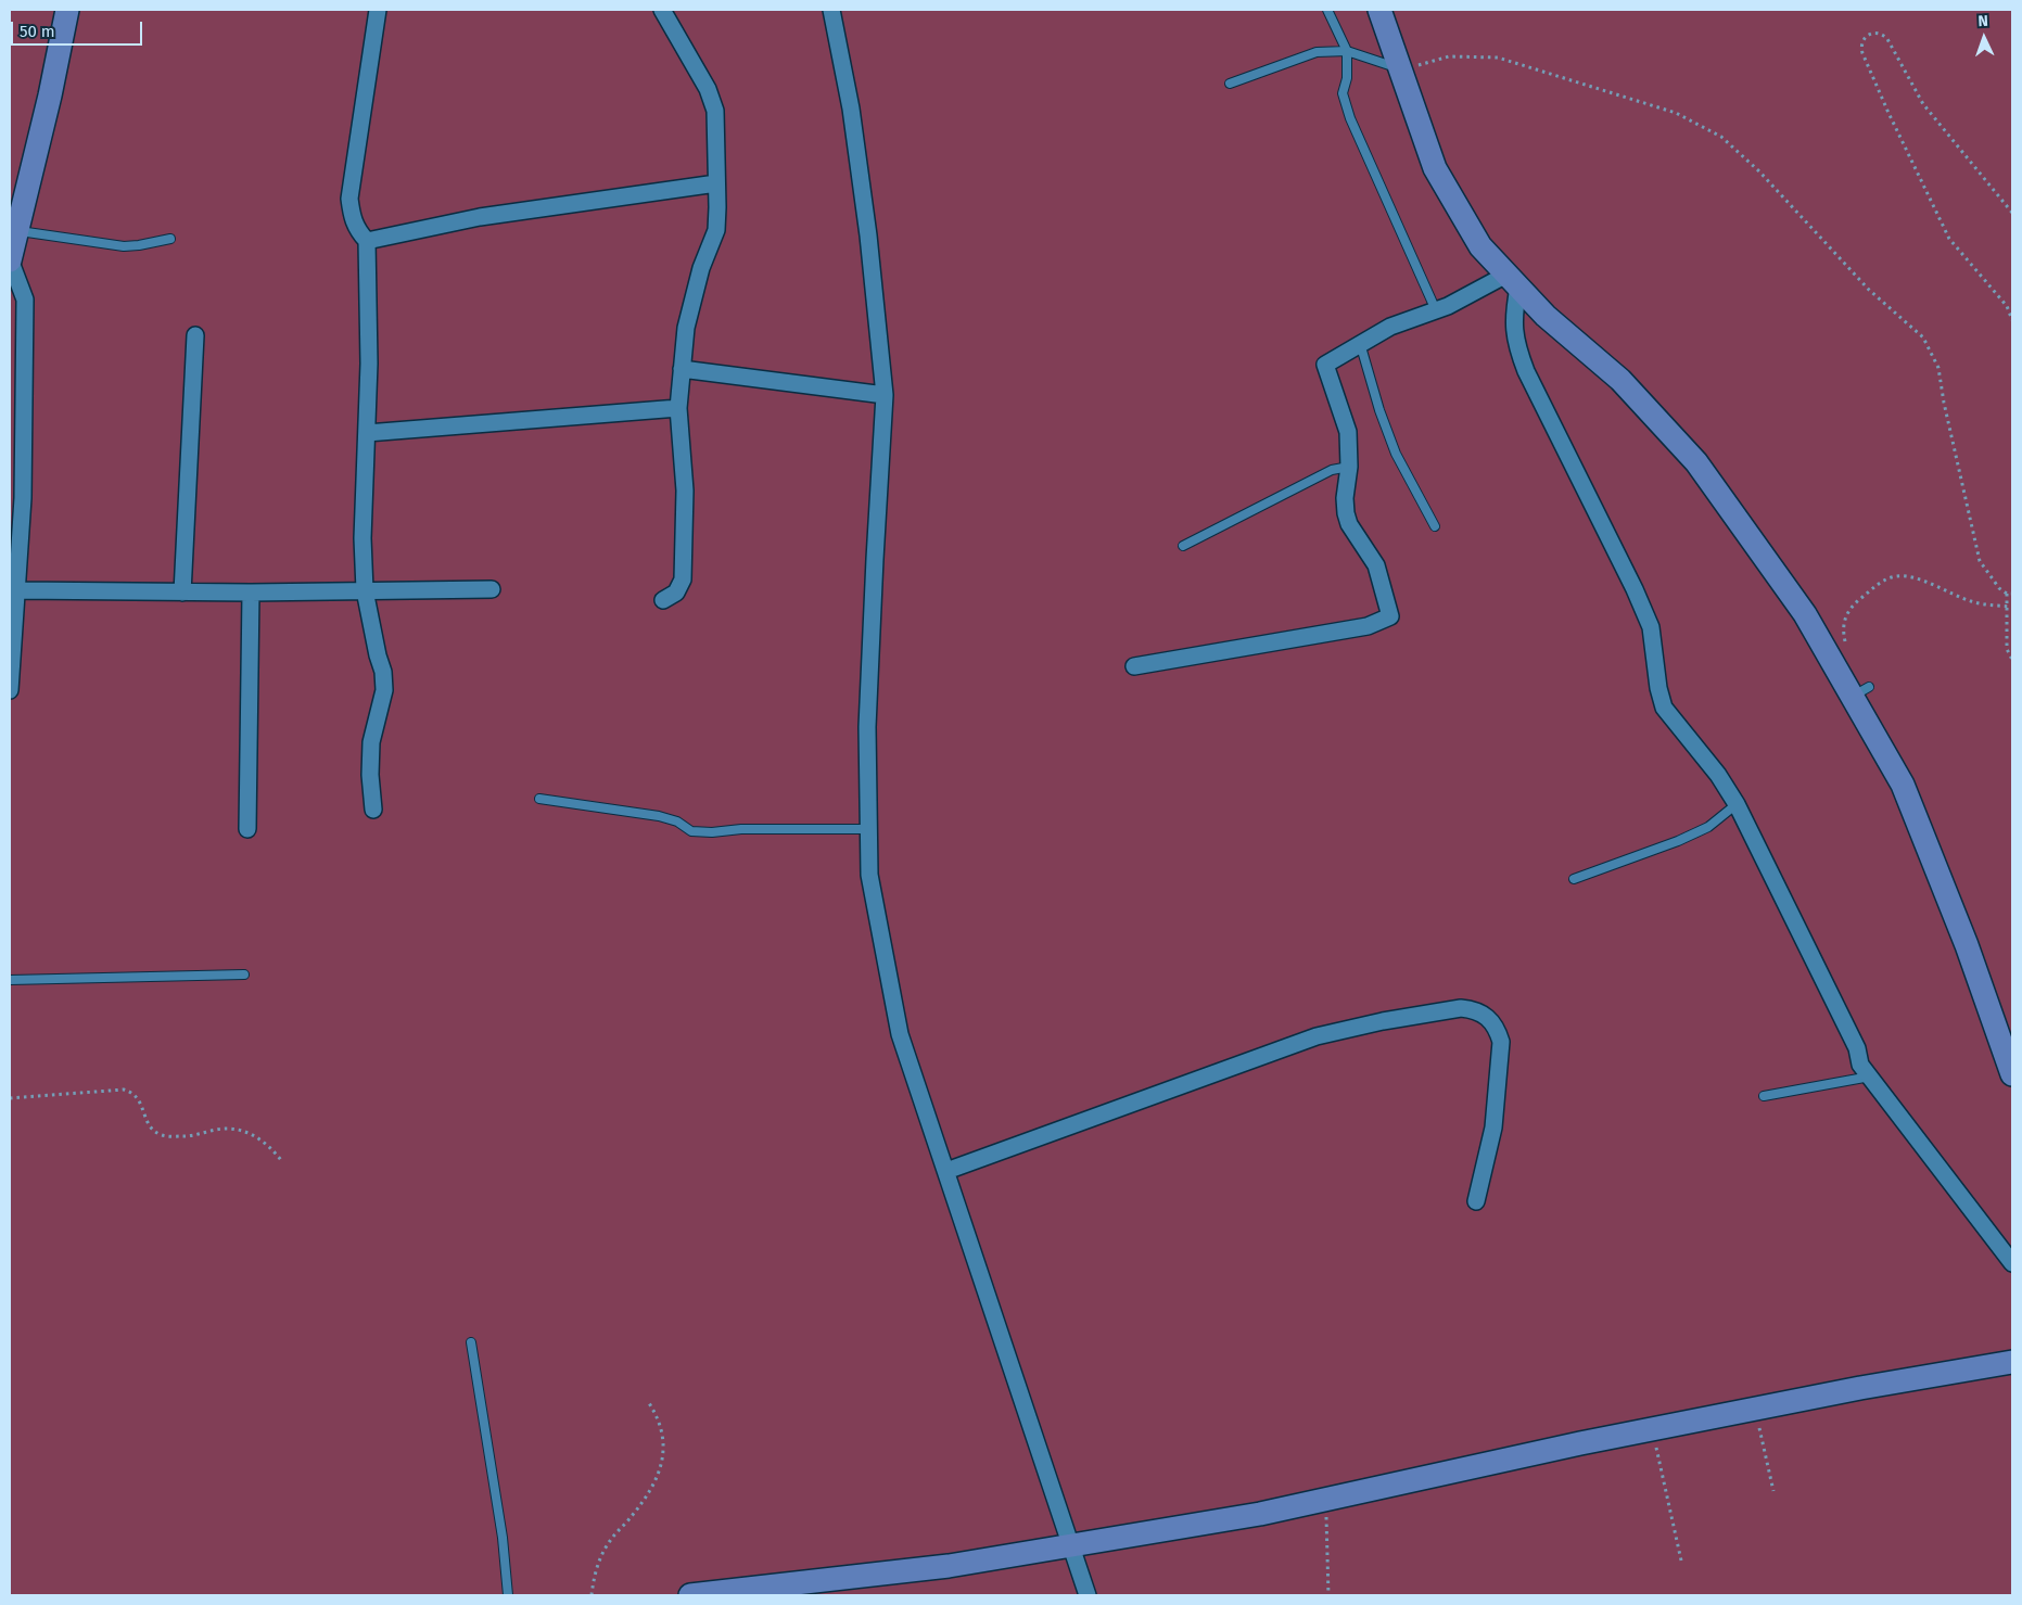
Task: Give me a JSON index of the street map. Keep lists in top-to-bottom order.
{
  "scale_bar": "50 m",
  "north": "top"
}
